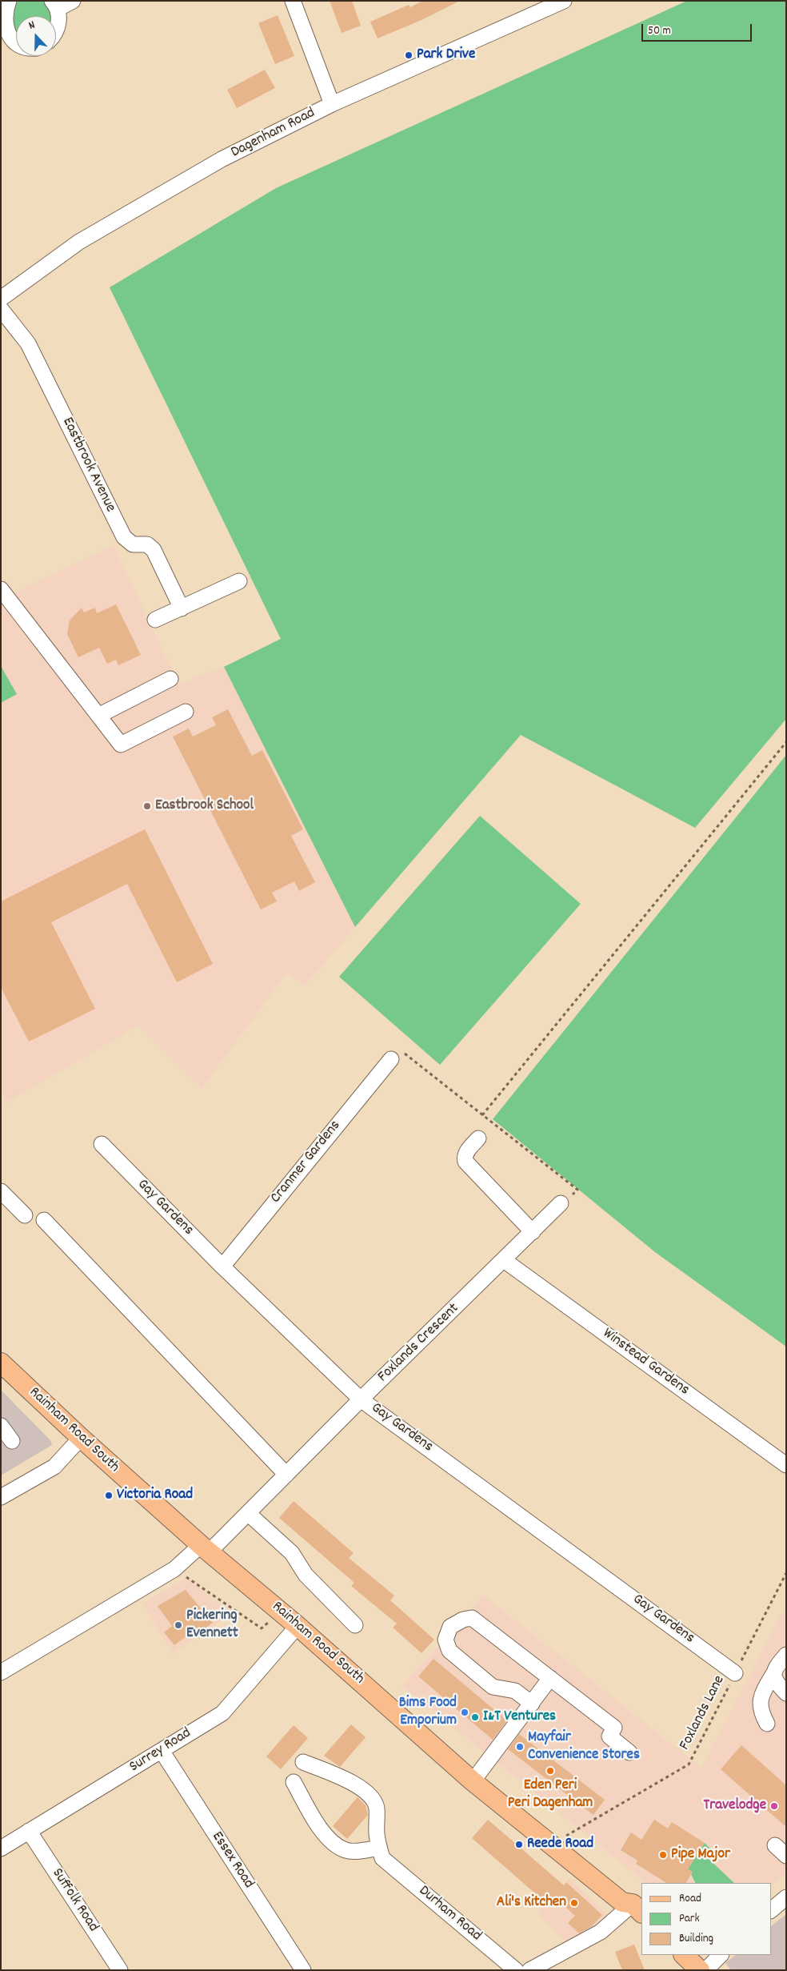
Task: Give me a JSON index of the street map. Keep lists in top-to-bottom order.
{
  "streets": {
    "main road": ["Rainham Road South"],
    "street": [
      "Dagenham Road",
      "Eastbrook Avenue",
      "Cranmer Gardens",
      "Gay Gardens",
      "Foxlands Crescent",
      "Winstead Gardens",
      "Surrey Road",
      "Essex Road",
      "Suffolk Road",
      "Durham Road"
    ],
    "path": ["Foxlands Lane"]
  },
  "crossings": [
    ["Cranmer Gardens", "Gay Gardens"],
    ["Gay Gardens", "Foxlands Crescent"],
    ["Gay Gardens", "Foxlands Lane"],
    ["Foxlands Crescent", "Winstead Gardens"],
    ["Foxlands Crescent", "Rainham Road South"],
    ["Rainham Road South", "Foxlands Lane"],
    ["Rainham Road South", "Surrey Road"],
    ["Surrey Road", "Essex Road"],
    ["Surrey Road", "Suffolk Road"]
  ],
  "places": [
    "Park Drive",
    "Eastbrook School",
    "Victoria Road",
    "Pickering Evennett",
    "Bims Food Emporium",
    "I&T Ventures",
    "Mayfair Convenience Stores",
    "Eden Peri Peri Dagenham",
    "Travelodge",
    "Reede Road",
    "Pipe Major",
    "Ali's Kitchen"
  ],
  "legend": ["Road", "Park", "Building"],
  "scale_bar": "50 m",
  "north": "top"
}
